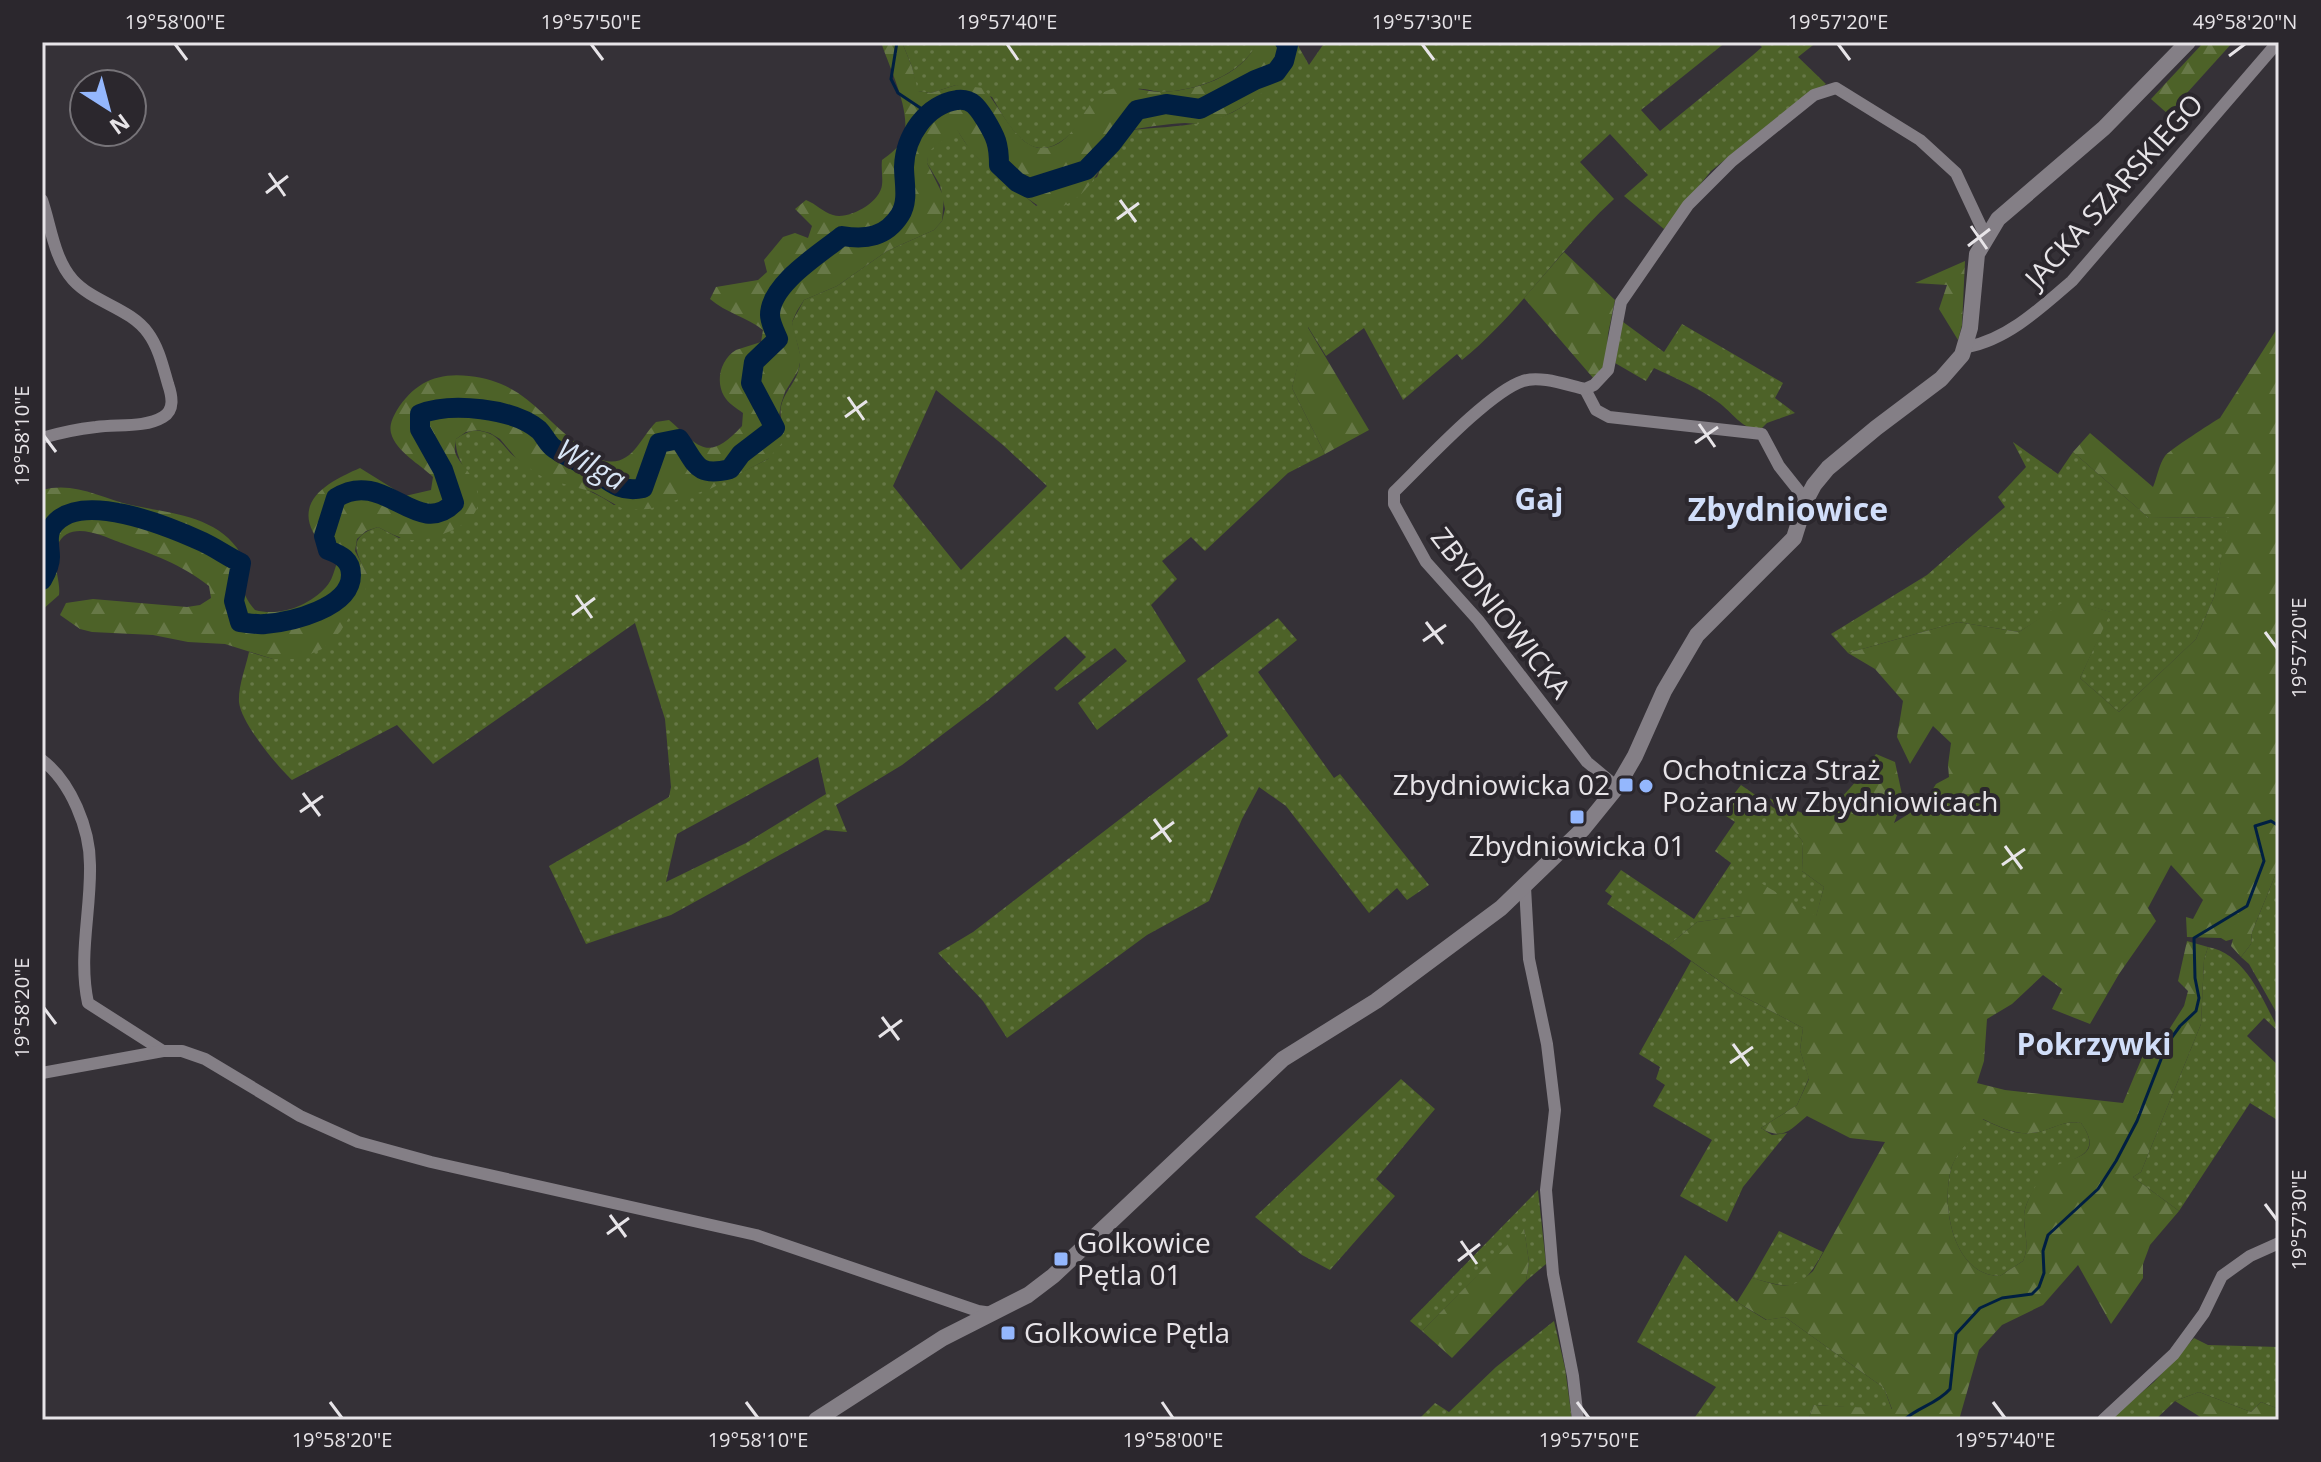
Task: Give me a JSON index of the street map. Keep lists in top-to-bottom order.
{
  "streets": {
    "street": ["JACKA SZARSKIEGO", "ZBYDNIOWICKA"]
  },
  "districts": ["Gaj", "Zbydniowice", "Pokrzywki"],
  "water": ["Wilga"],
  "places": {
    "transit": [
      "Zbydniowicka 02",
      "Zbydniowicka 01",
      "Golkowice Pętla 01",
      "Golkowice Pętla"
    ],
    "other": ["Ochotnicza Straż Pożarna w Zbydniowicach"]
  },
  "north": "bottom right",
  "coordinates": [
    "19°58'00\"E",
    "19°57'50\"E",
    "19°57'40\"E",
    "19°57'30\"E",
    "19°57'20\"E",
    "49°58'20\"N",
    "19°58'10\"E",
    "19°58'20\"E"
  ]
}
